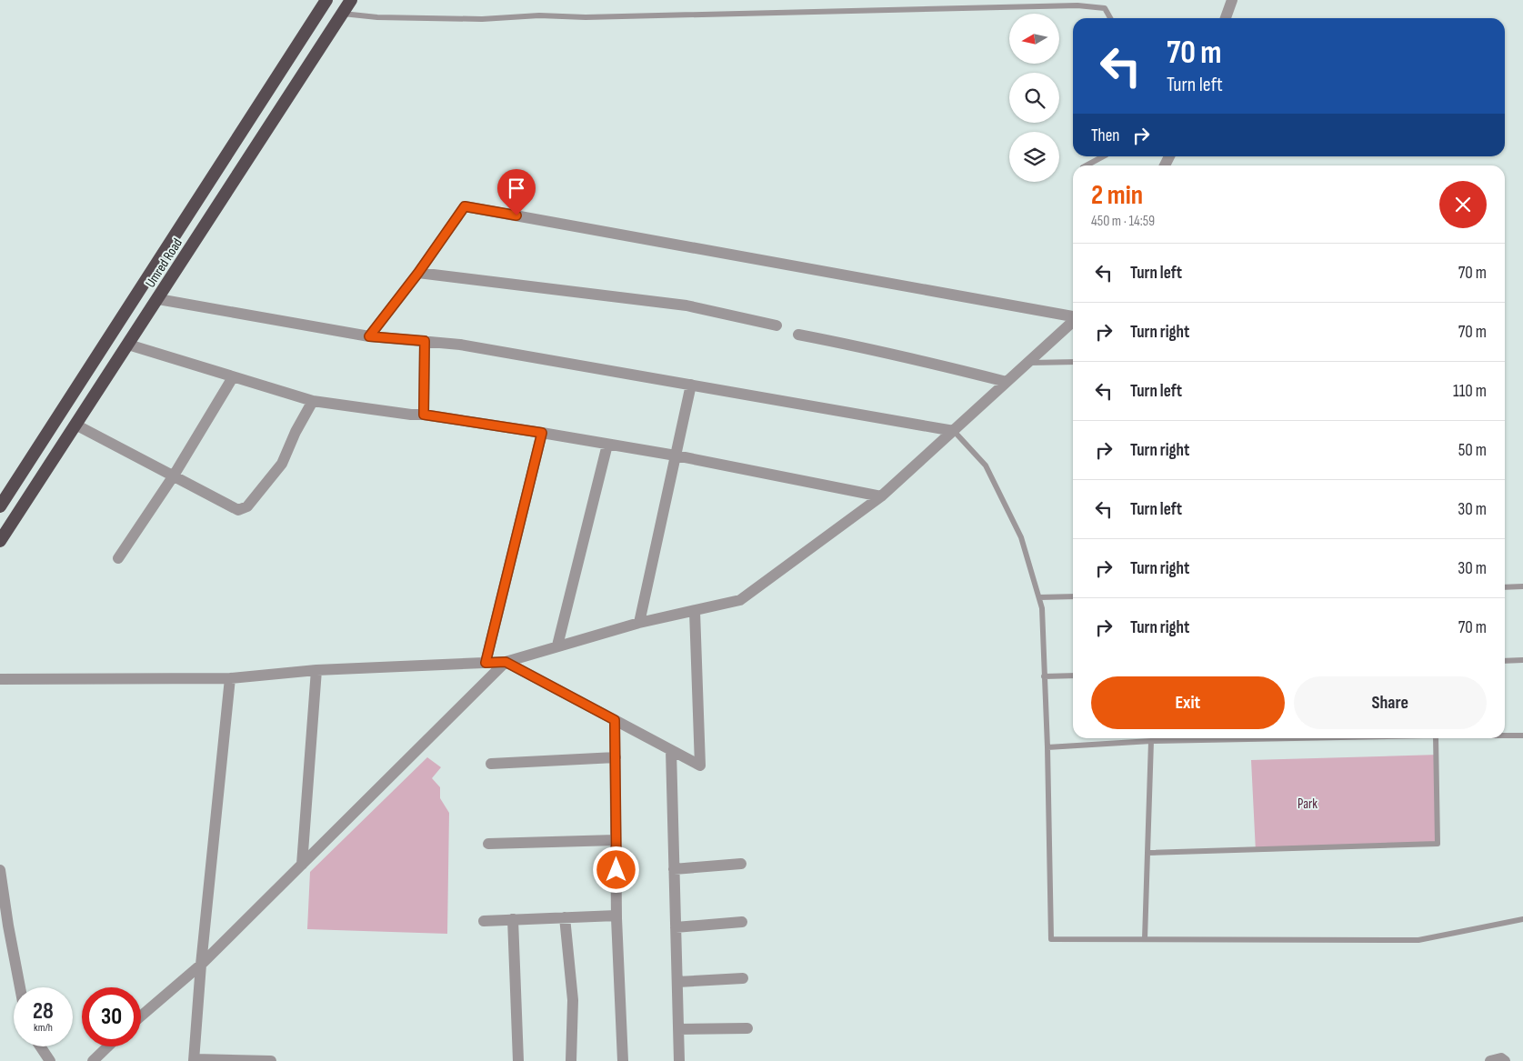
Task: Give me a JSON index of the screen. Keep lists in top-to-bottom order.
{
  "streets": {
    "highway": ["Umred Road"]
  },
  "parks": ["Park"],
  "north": "left",
  "page": {
    "turn": ["70 m", "Turn left"],
    "then": "Then",
    "heading": ["2 min", "450 m · 14:59"],
    "list": [
      {
        "name": "Turn left",
        "value": "70 m"
      },
      {
        "name": "Turn right",
        "value": "70 m"
      },
      {
        "name": "Turn left",
        "value": "110 m"
      },
      {
        "name": "Turn right",
        "value": "50 m"
      },
      {
        "name": "Turn left",
        "value": "30 m"
      },
      {
        "name": "Turn right",
        "value": "30 m"
      },
      {
        "name": "Turn right",
        "value": "70 m"
      }
    ],
    "buttons": ["Exit", "Share"],
    "speed": "28 km/h",
    "limit": "30"
  }
}
